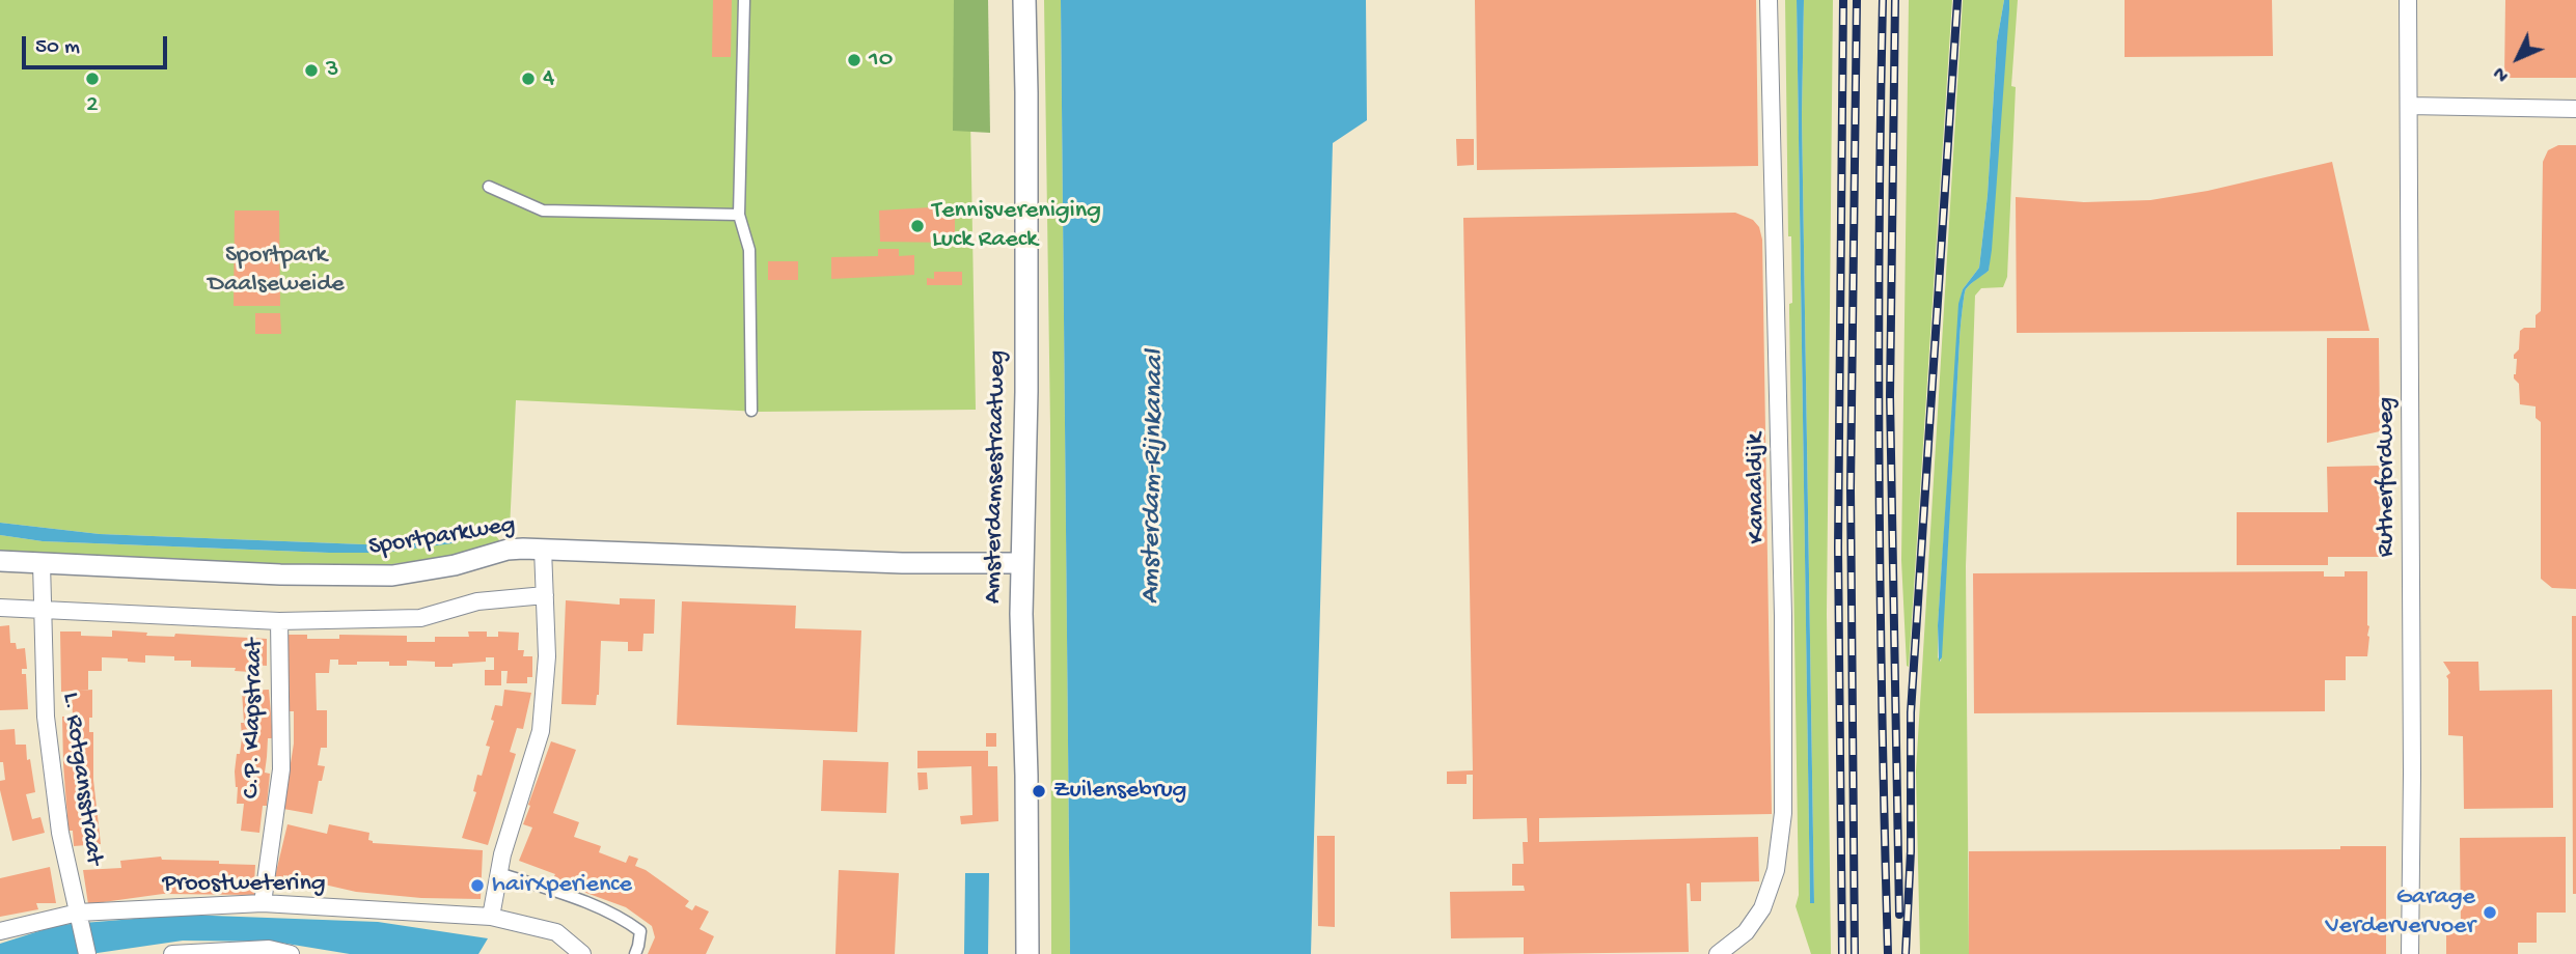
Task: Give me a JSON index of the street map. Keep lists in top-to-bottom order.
{
  "streets": {
    "main road": ["Amsterdamsestraatweg"],
    "street": [
      "Rutherfordweg",
      "Kanaaldijk",
      "Sportparkweg",
      "C.P. Klapstraat",
      "L. Rotgansstraat",
      "Proostwetering"
    ]
  },
  "crossings": [
    ["Amsterdamsestraatweg", "Sportparkweg"],
    ["Sportparkweg", "L. Rotgansstraat"],
    ["C.P. Klapstraat", "Proostwetering"],
    ["L. Rotgansstraat", "Proostwetering"]
  ],
  "water": ["Amsterdam-Rijnkanaal"],
  "parks": ["Sportpark Daalseweide"],
  "places": [
    "10",
    "3",
    "2",
    "4",
    "Tennisvereniging Luck Raeck",
    "Zuilensebrug",
    "hairXperience",
    "Garage Verdervervoer"
  ],
  "scale_bar": "50 m",
  "north": "bottom left"
}
